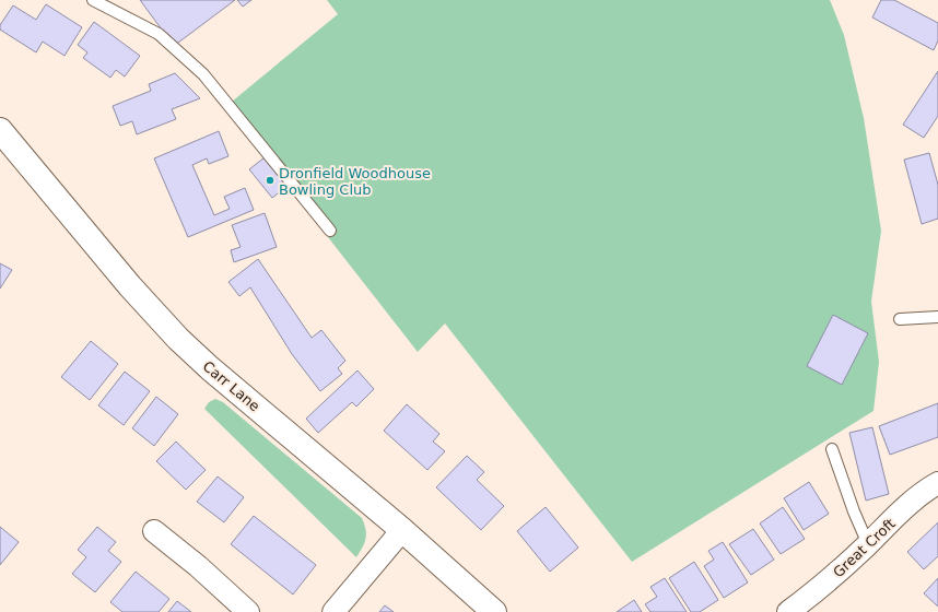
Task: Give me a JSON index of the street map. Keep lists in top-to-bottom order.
{
  "streets": {
    "main road": ["Carr Lane"],
    "street": ["Great Croft"]
  },
  "places": ["Dronfield Woodhouse Bowling Club"]
}
